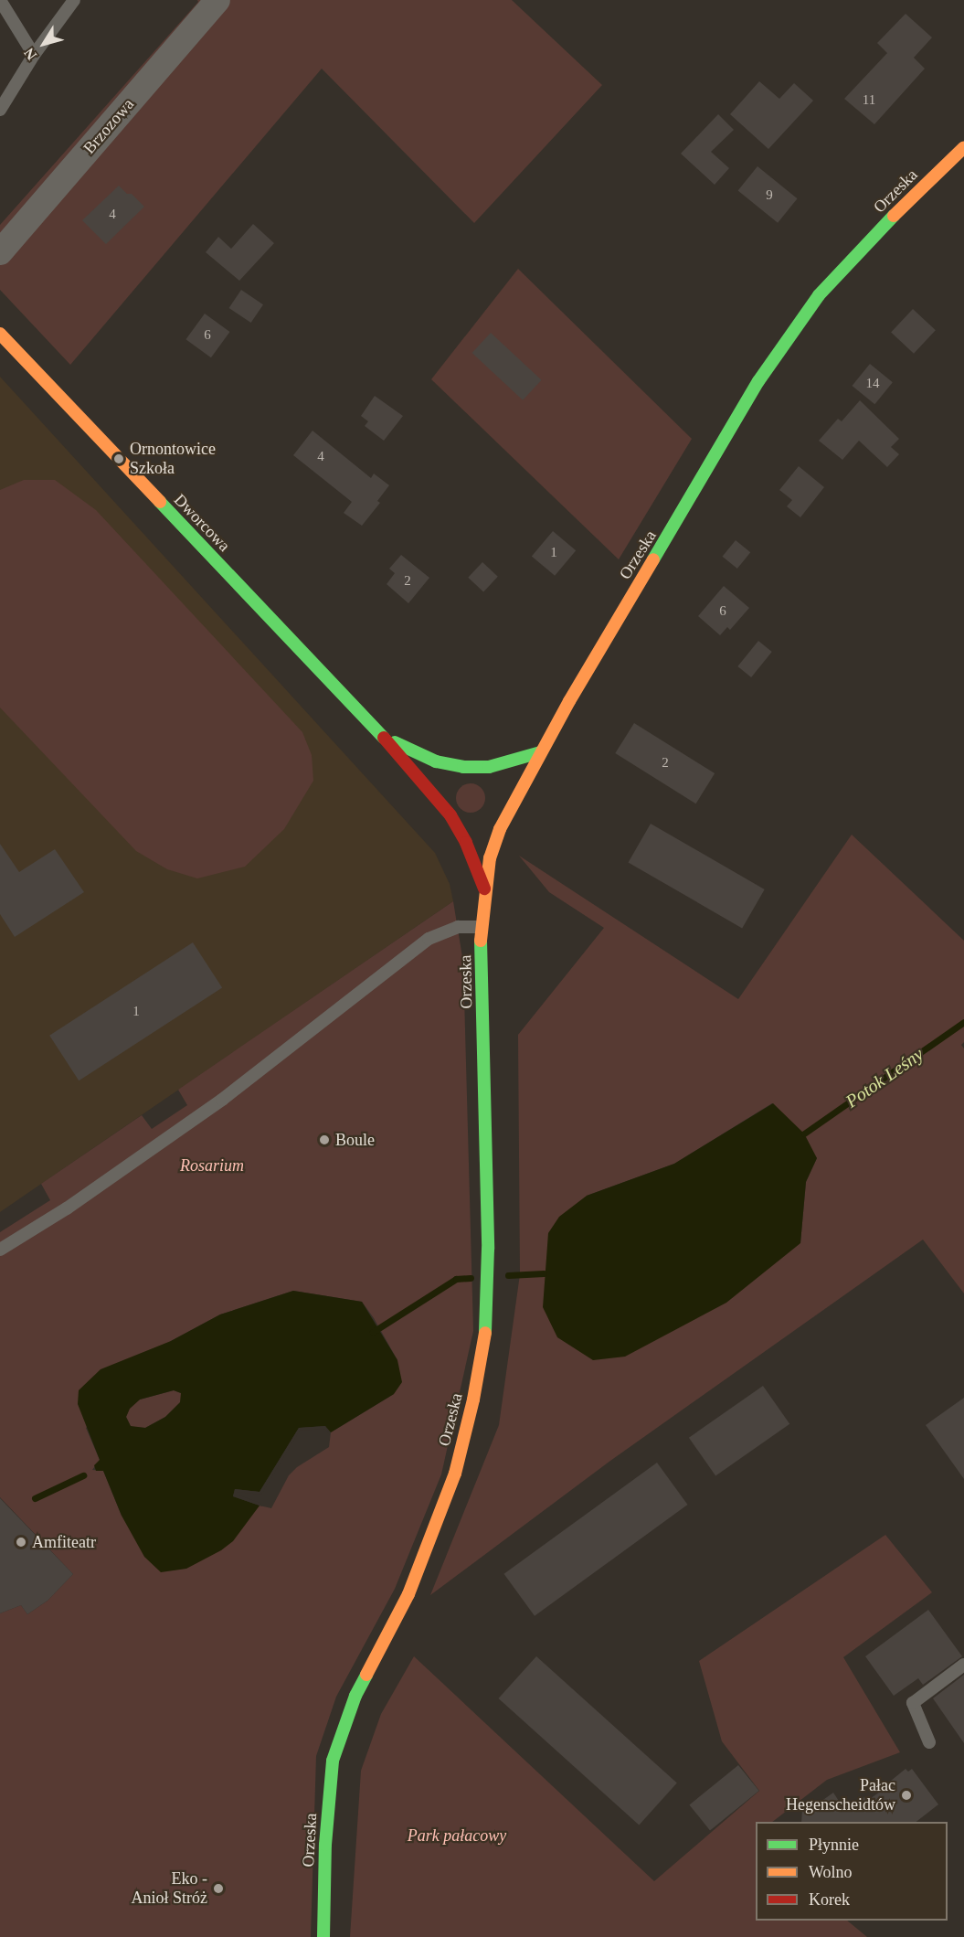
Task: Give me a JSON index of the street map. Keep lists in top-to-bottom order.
{
  "streets": {
    "street": ["Brzozowa", "Orzeska", "Dworcowa"]
  },
  "crossings": [
    ["Orzeska", "Dworcowa"]
  ],
  "water": ["Potok Leśny"],
  "parks": ["Rosarium", "Park pałacowy"],
  "places": [
    "Ornontowice Szkoła",
    "Boule",
    "Amfiteatr",
    "Pałac Hegenscheidtów",
    "Eko - Anioł Stróż"
  ],
  "house_numbers": [
    "11",
    "9",
    "4",
    "6",
    "14",
    "4",
    "1",
    "2",
    "6",
    "2",
    "1"
  ],
  "legend": ["Płynnie", "Wolno", "Korek"],
  "north": "bottom left"
}
